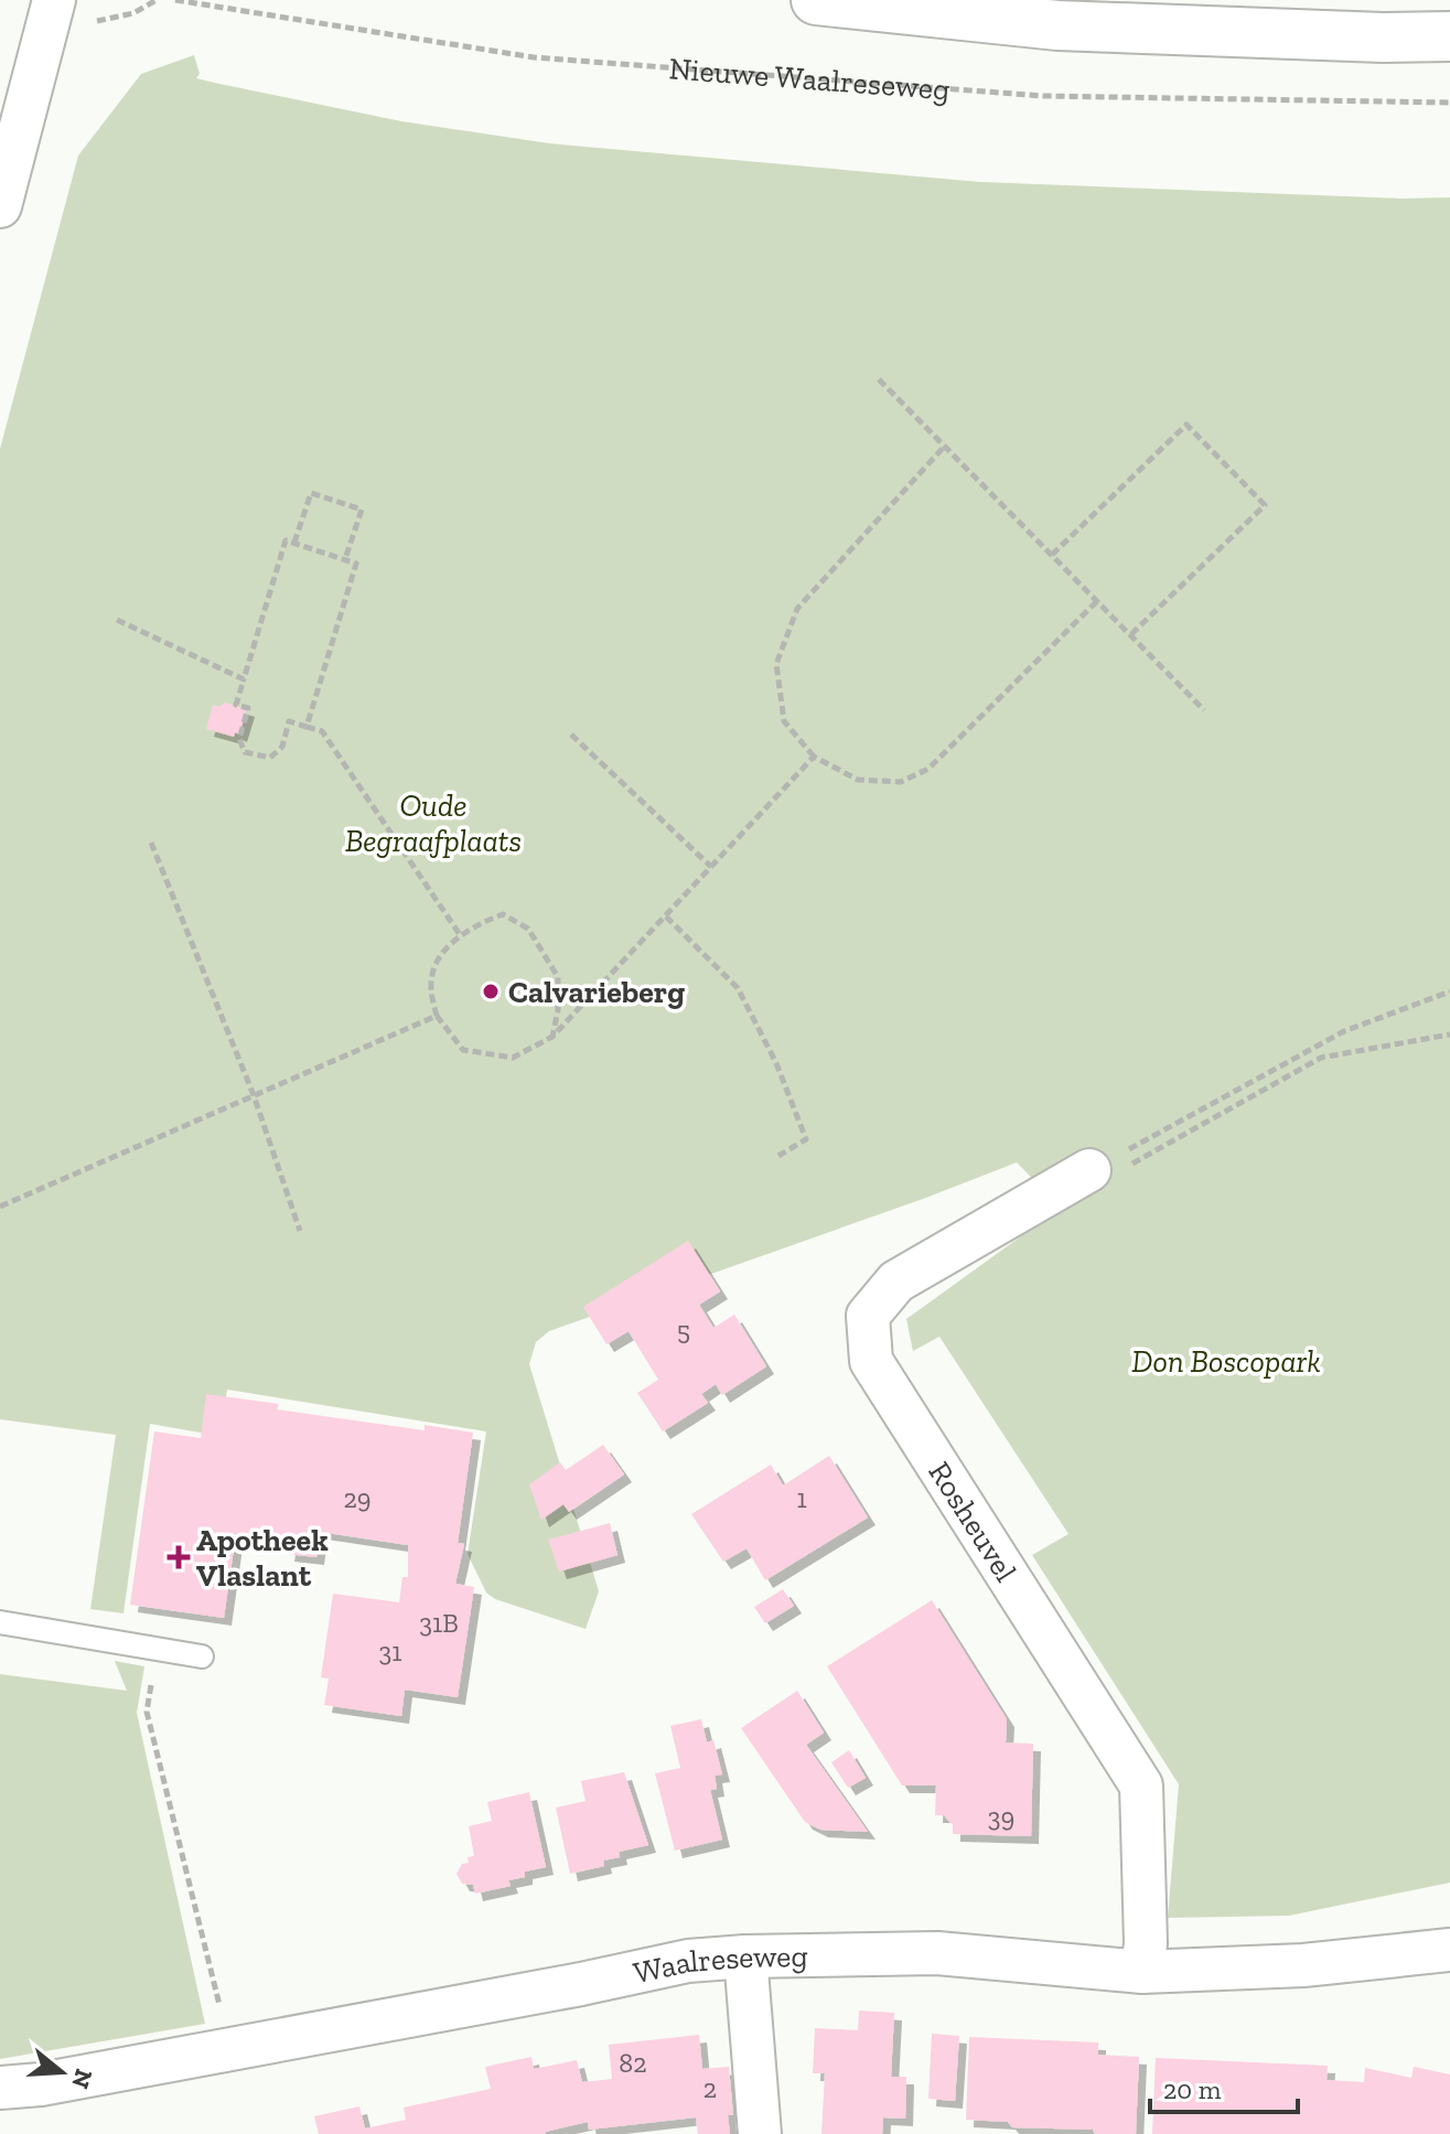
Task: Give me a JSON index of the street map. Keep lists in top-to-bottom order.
{
  "streets": {
    "street": ["Rosheuvel", "Waalreseweg"],
    "path": ["Nieuwe Waalreseweg"]
  },
  "crossings": [
    ["Rosheuvel", "Waalreseweg"]
  ],
  "parks": ["Oude Begraafplaats", "Don Boscopark"],
  "places": {
    "other": ["Calvarieberg"],
    "health": ["Apotheek Vlaslant"]
  },
  "house_numbers": [
    "5",
    "29",
    "1",
    "31B",
    "31",
    "39",
    "82",
    "2"
  ],
  "scale_bar": "20 m",
  "north": "right"
}
